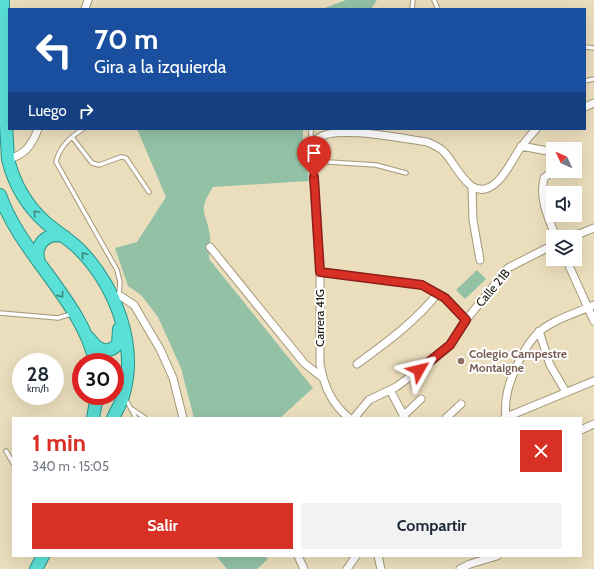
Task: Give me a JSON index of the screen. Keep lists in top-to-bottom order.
{
  "streets": {
    "street": ["Calle 21B", "Carrera 41G"]
  },
  "places": ["Colegio Campestre Montaigne"],
  "north": "top left",
  "page": {
    "turn": ["70 m", "Gira a la izquierda"],
    "then": "Luego",
    "speed": "28 km/h",
    "limit": "30",
    "heading": ["1 min", "340 m · 15:05"],
    "buttons": ["Salir", "Compartir"]
  }
}
